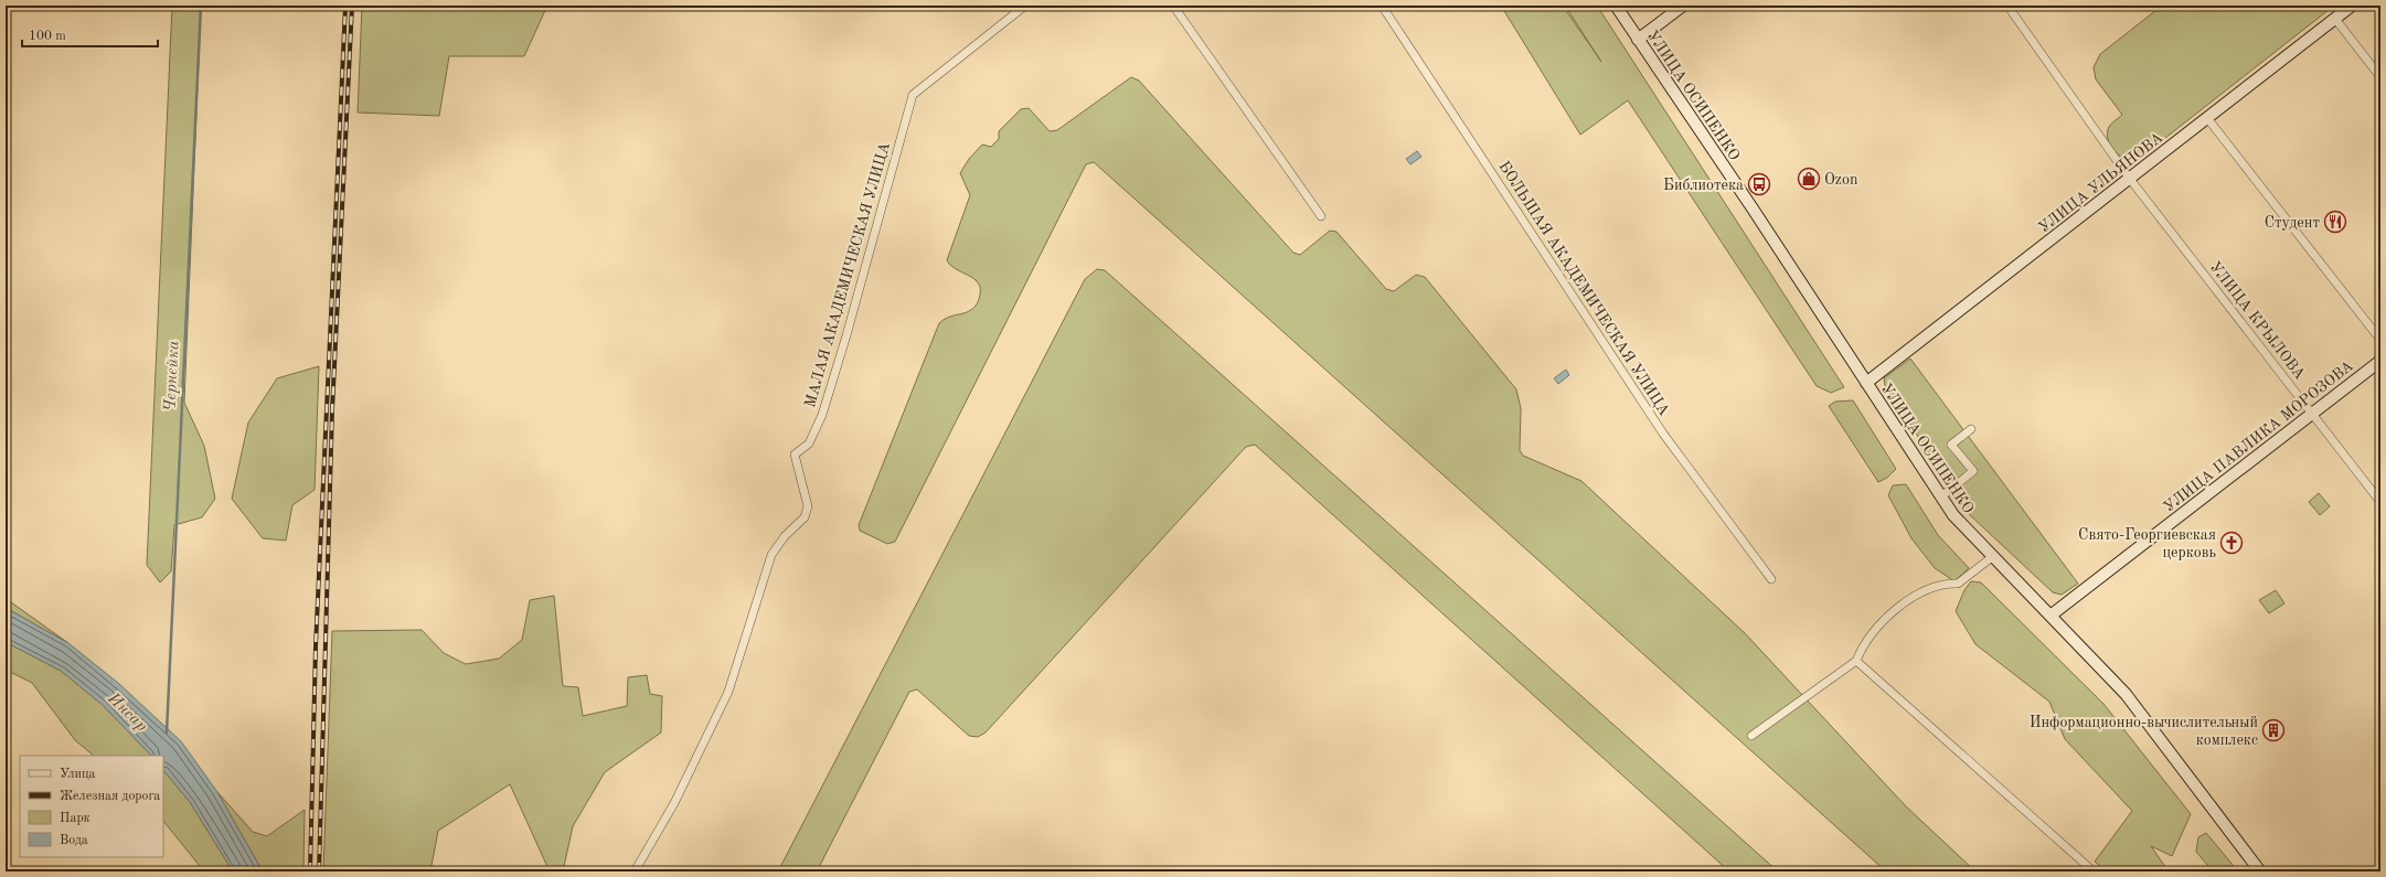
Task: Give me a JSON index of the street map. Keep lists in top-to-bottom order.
{
  "streets": {
    "main road": ["УЛИЦА ОСИПЕНКО", "УЛИЦА УЛЬЯНОВА", "УЛИЦА ПАВЛИКА МОРОЗОВА"],
    "street": ["МАЛАЯ АКАДЕМИЧЕСКАЯ УЛИЦА", "БОЛЬШАЯ АКАДЕМИЧЕСКАЯ УЛИЦА", "УЛИЦА КРЫЛОВА"]
  },
  "crossings": [
    ["УЛИЦА ОСИПЕНКО", "УЛИЦА УЛЬЯНОВА"],
    ["УЛИЦА ОСИПЕНКО", "УЛИЦА ПАВЛИКА МОРОЗОВА"],
    ["УЛИЦА УЛЬЯНОВА", "УЛИЦА КРЫЛОВА"],
    ["УЛИЦА КРЫЛОВА", "УЛИЦА ПАВЛИКА МОРОЗОВА"]
  ],
  "water": ["Чернейка", "Инсар"],
  "places": {
    "shop": ["Ozon"],
    "bus stop": ["Библиотека"],
    "restaurant": ["Студент"],
    "church": ["Свято-Георгиевская церковь"],
    "building": ["Информационно-вычислительный комплекс"]
  },
  "legend": [
    "Улица",
    "Железная дорога",
    "Парк",
    "Вода"
  ],
  "scale_bar": "100 m"
}
